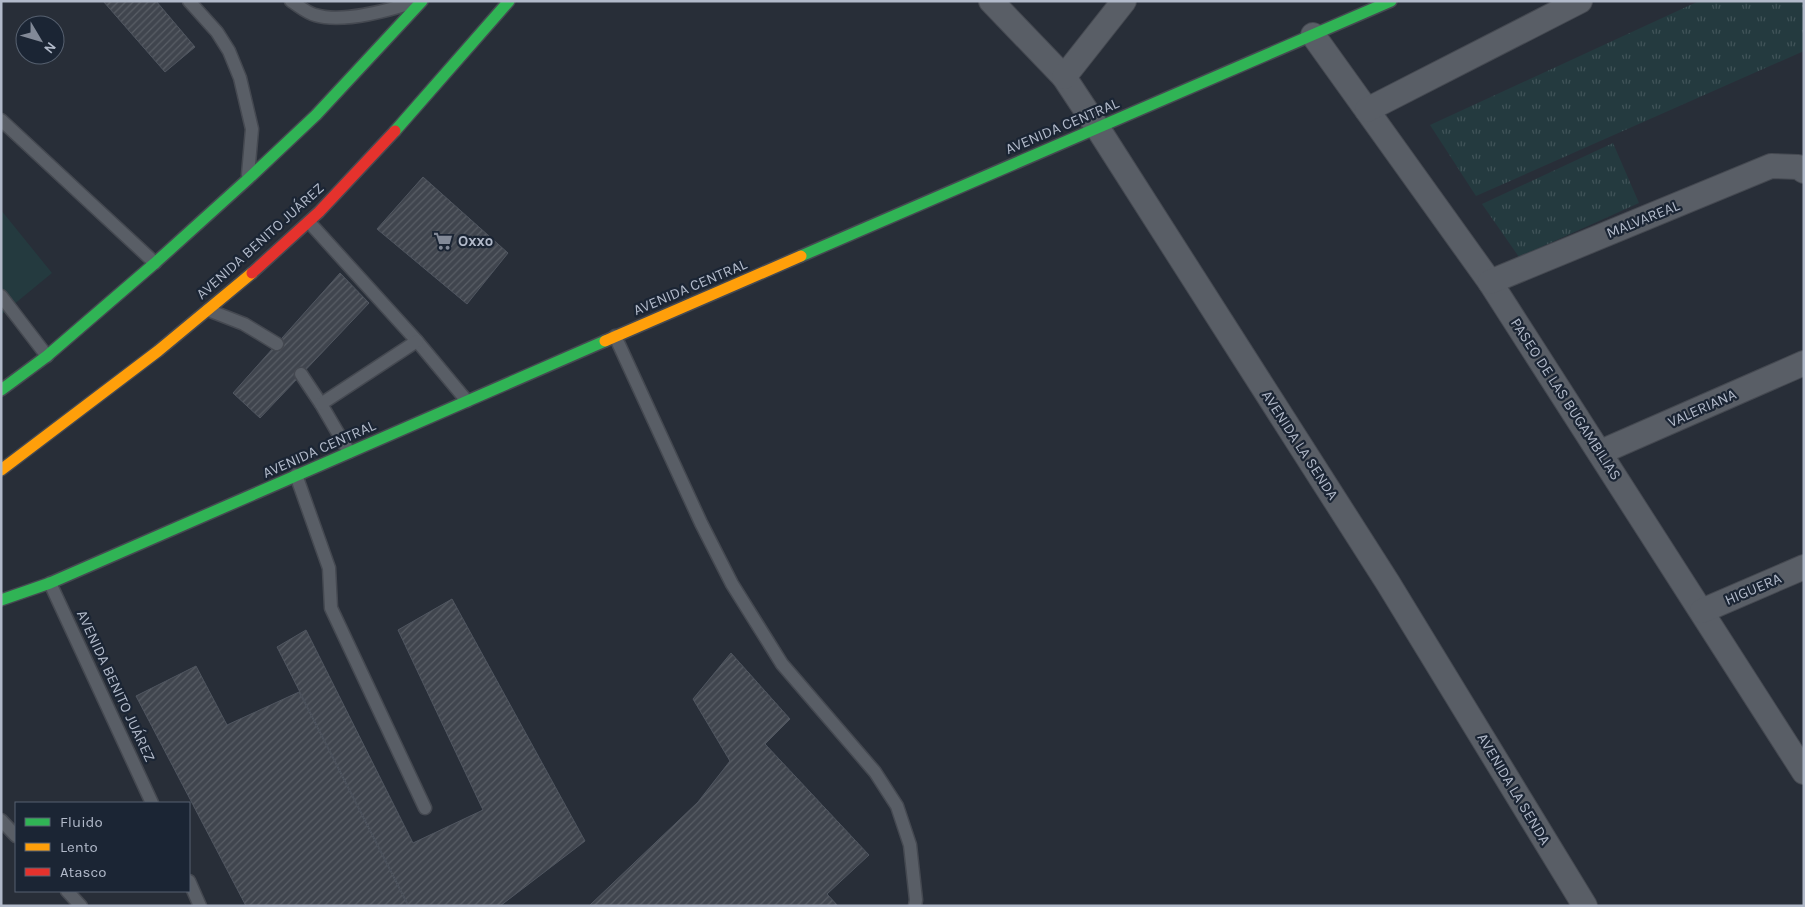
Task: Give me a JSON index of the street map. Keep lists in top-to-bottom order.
{
  "streets": {
    "main road": ["AVENIDA CENTRAL", "AVENIDA BENITO JUÁREZ"],
    "street": [
      "MALVAREAL",
      "PASEO DE LAS BUGAMBILIAS",
      "VALERIANA",
      "AVENIDA LA SENDA",
      "HIGUERA"
    ]
  },
  "crossings": [
    ["AVENIDA CENTRAL", "AVENIDA BENITO JUÁREZ"],
    ["AVENIDA CENTRAL", "PASEO DE LAS BUGAMBILIAS"],
    ["AVENIDA CENTRAL", "AVENIDA LA SENDA"],
    ["MALVAREAL", "PASEO DE LAS BUGAMBILIAS"],
    ["PASEO DE LAS BUGAMBILIAS", "VALERIANA"],
    ["PASEO DE LAS BUGAMBILIAS", "HIGUERA"]
  ],
  "places": {
    "supermarket": ["Oxxo"]
  },
  "legend": ["Fluido", "Lento", "Atasco"],
  "north": "bottom right"
}
